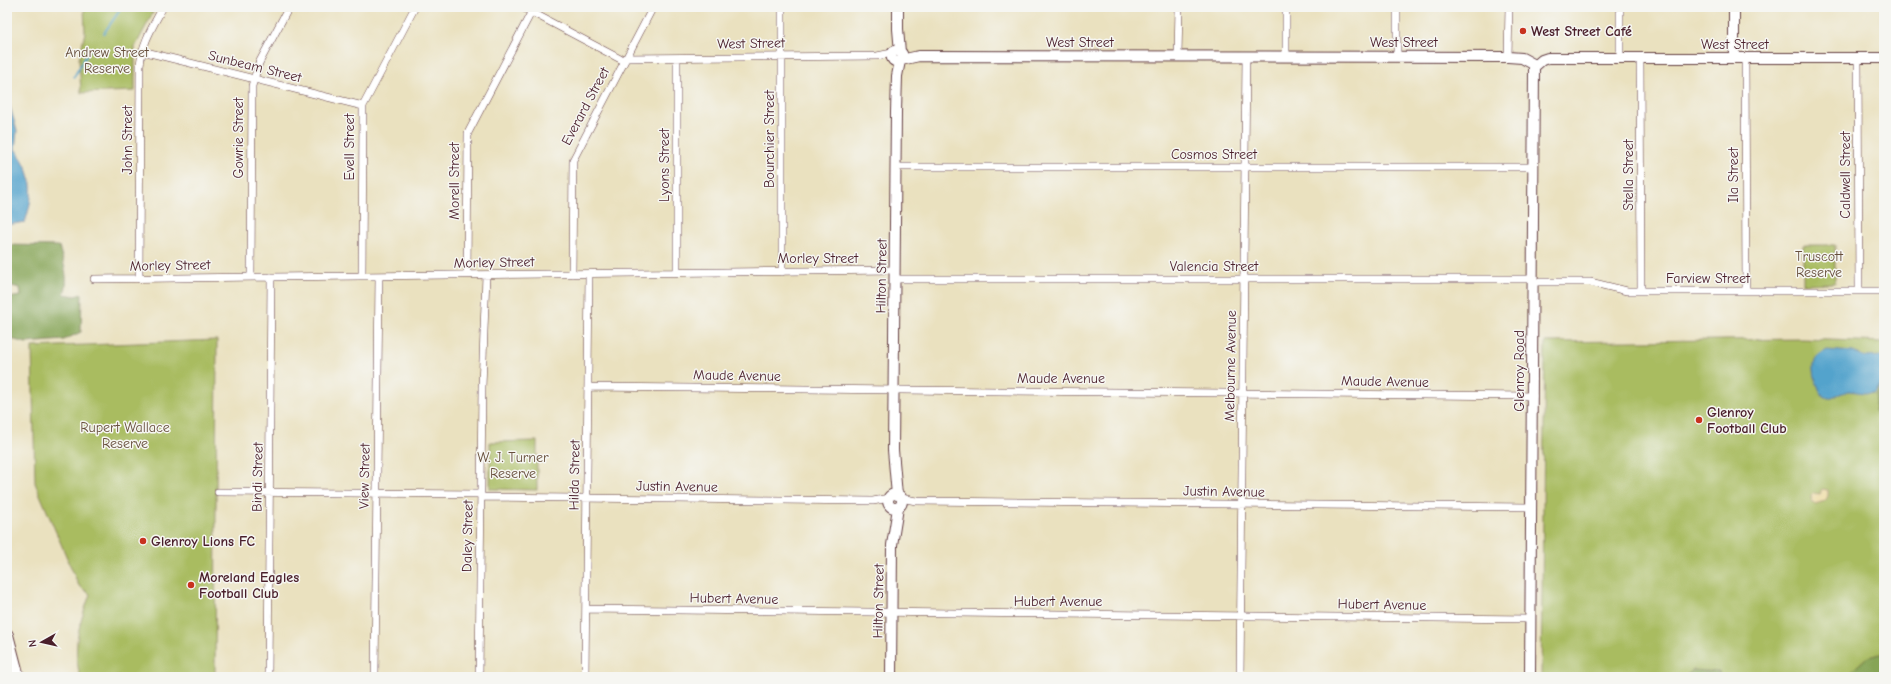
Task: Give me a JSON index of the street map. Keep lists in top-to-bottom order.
{
  "streets": {
    "street": [
      "West Street",
      "Sunbeam Street",
      "Everard Street",
      "Gowrie Street",
      "Bourchier Street",
      "John Street",
      "Evell Street",
      "Cosmos Street",
      "Lyons Street",
      "Stella Street",
      "Ila Street",
      "Caldwell Street",
      "Morell Street",
      "Morley Street",
      "Valencia Street",
      "Hilton Street",
      "Farview Street",
      "Melbourne Avenue",
      "Glenroy Road",
      "Maude Avenue",
      "Hilda Street",
      "View Street",
      "Bindi Street",
      "Justin Avenue",
      "Daley Street",
      "Hubert Avenue"
    ]
  },
  "crossings": [
    ["West Street", "Everard Street"],
    ["West Street", "Bourchier Street"],
    ["West Street", "Lyons Street"],
    ["West Street", "Stella Street"],
    ["West Street", "Ila Street"],
    ["West Street", "Caldwell Street"],
    ["West Street", "Morell Street"],
    ["West Street", "Hilton Street"],
    ["West Street", "Melbourne Avenue"],
    ["West Street", "Glenroy Road"],
    ["Sunbeam Street", "Gowrie Street"],
    ["Sunbeam Street", "John Street"],
    ["Sunbeam Street", "Evell Street"],
    ["Everard Street", "Morley Street"],
    ["Gowrie Street", "Morley Street"],
    ["Bourchier Street", "Morley Street"],
    ["John Street", "Morley Street"],
    ["Evell Street", "Morley Street"],
    ["Cosmos Street", "Hilton Street"],
    ["Cosmos Street", "Melbourne Avenue"],
    ["Cosmos Street", "Glenroy Road"],
    ["Lyons Street", "Morley Street"],
    ["Stella Street", "Farview Street"],
    ["Ila Street", "Farview Street"],
    ["Caldwell Street", "Farview Street"],
    ["Morell Street", "Morley Street"],
    ["Morley Street", "Valencia Street"],
    ["Morley Street", "Hilton Street"],
    ["Morley Street", "Hilda Street"],
    ["Morley Street", "View Street"],
    ["Morley Street", "Bindi Street"],
    ["Morley Street", "Daley Street"],
    ["Valencia Street", "Hilton Street"],
    ["Valencia Street", "Farview Street"],
    ["Valencia Street", "Melbourne Avenue"],
    ["Valencia Street", "Glenroy Road"],
    ["Hilton Street", "Maude Avenue"],
    ["Hilton Street", "Justin Avenue"],
    ["Hilton Street", "Hubert Avenue"],
    ["Farview Street", "Glenroy Road"],
    ["Melbourne Avenue", "Maude Avenue"],
    ["Melbourne Avenue", "Justin Avenue"],
    ["Melbourne Avenue", "Hubert Avenue"],
    ["Glenroy Road", "Maude Avenue"],
    ["Glenroy Road", "Justin Avenue"],
    ["Glenroy Road", "Hubert Avenue"],
    ["Maude Avenue", "Hilda Street"],
    ["Hilda Street", "Justin Avenue"],
    ["Hilda Street", "Hubert Avenue"],
    ["View Street", "Justin Avenue"],
    ["Bindi Street", "Justin Avenue"],
    ["Justin Avenue", "Daley Street"]
  ],
  "parks": [
    "Andrew Street Reserve",
    "Truscott Reserve",
    "Rupert Wallace Reserve",
    "W. J. Turner Reserve"
  ],
  "places": [
    "West Street Café",
    "Glenroy Football Club",
    "Glenroy Lions FC",
    "Moreland Eagles Football Club"
  ],
  "north": "left"
}
